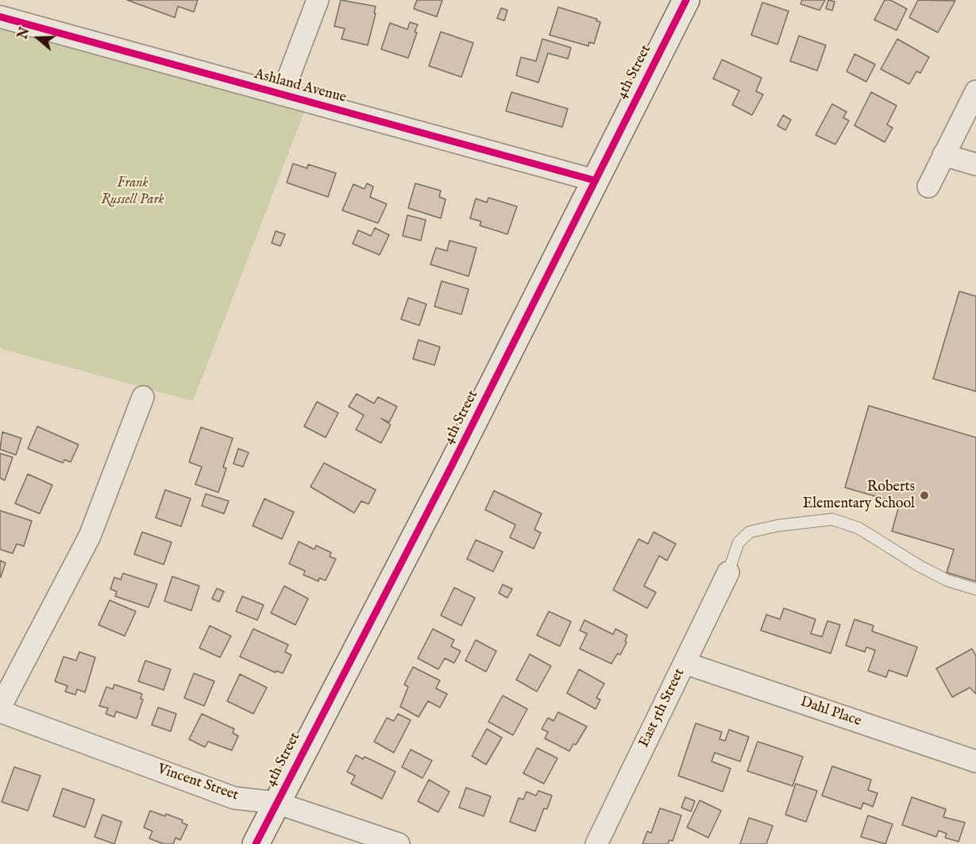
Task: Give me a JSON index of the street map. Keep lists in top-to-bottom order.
{
  "streets": {
    "street": [
      "4th Street",
      "Ashland Avenue",
      "East 5th Street",
      "Dahl Place",
      "Vincent Street"
    ]
  },
  "crossings": [
    ["4th Street", "Ashland Avenue"],
    ["4th Street", "Vincent Street"],
    ["East 5th Street", "Dahl Place"]
  ],
  "parks": ["Frank Russell Park"],
  "places": ["Roberts Elementary School"],
  "north": "left"
}
